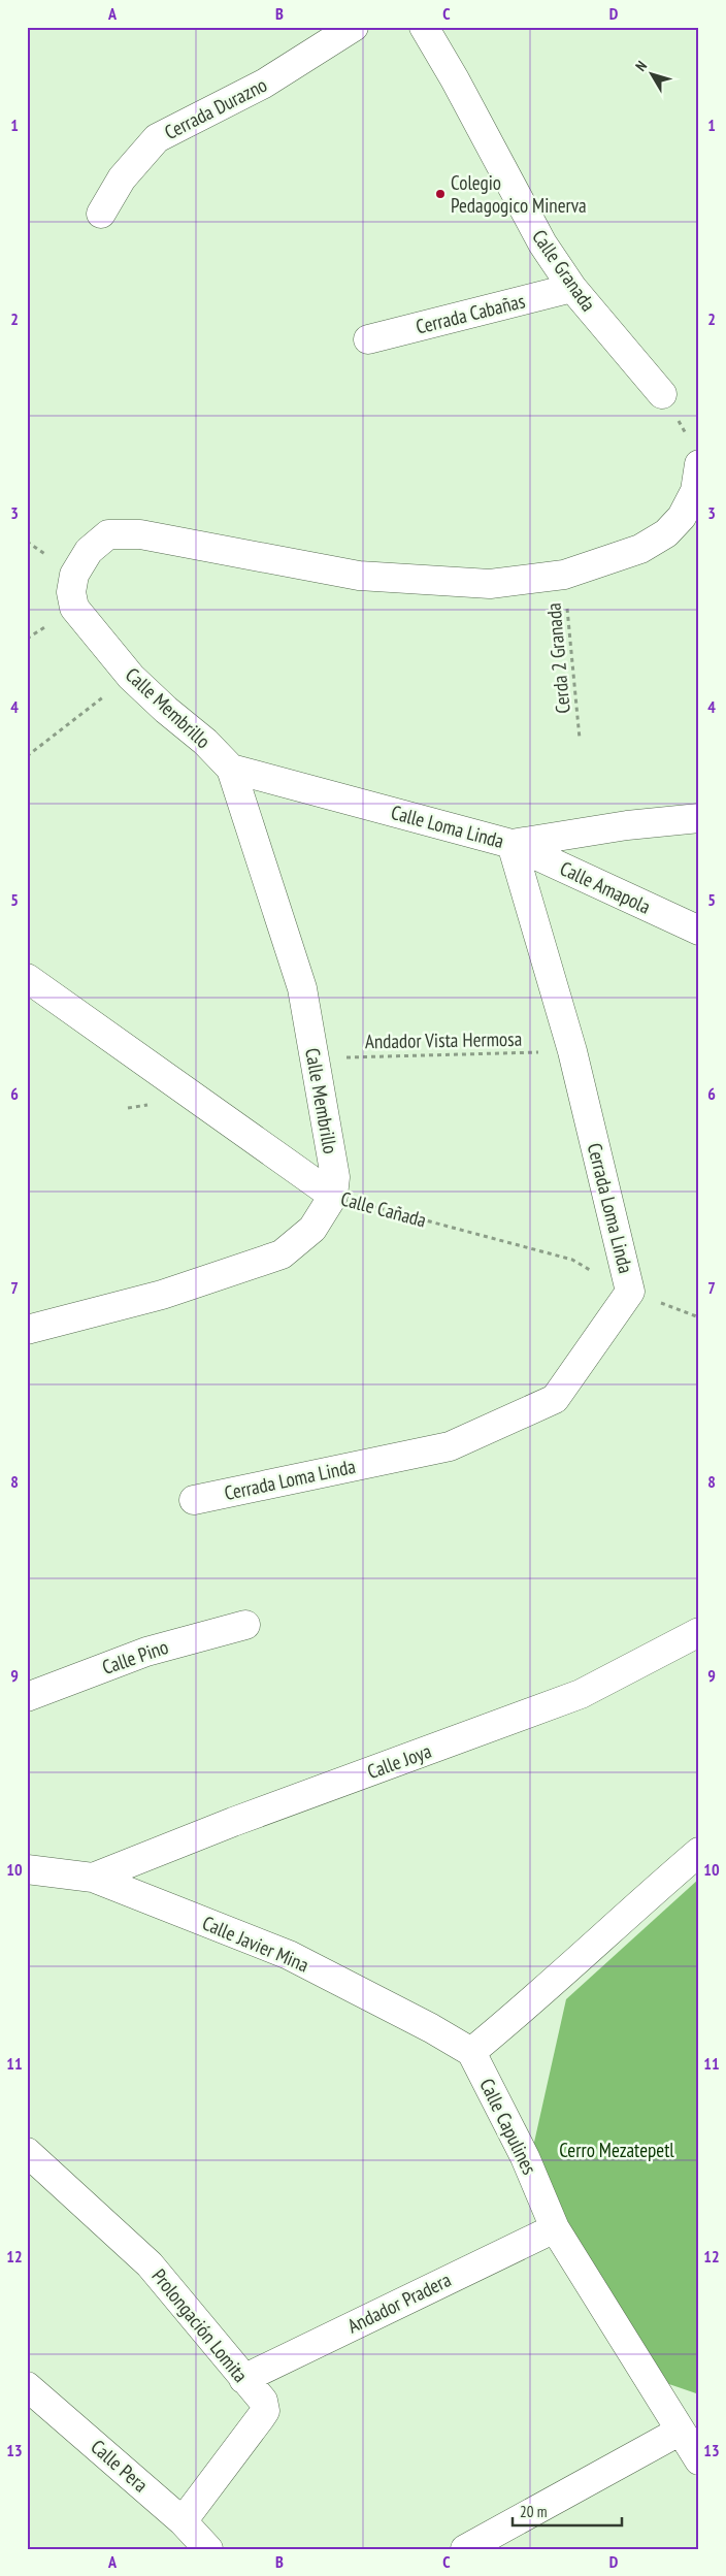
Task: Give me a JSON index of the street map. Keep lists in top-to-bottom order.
{
  "streets": {
    "street": [
      "Cerrada Durazno",
      "Calle Granada",
      "Cerrada Cabañas",
      "Calle Membrillo",
      "Calle Loma Linda",
      "Calle Amapola",
      "Cerrada Loma Linda",
      "Calle Cañada",
      "Calle Pino",
      "Calle Joya",
      "Calle Javier Mina",
      "Calle Capulines",
      "Andador Pradera",
      "Prolongación Lomita",
      "Calle Pera"
    ],
    "path": ["Cerda 2 Granada", "Andador Vista Hermosa"]
  },
  "crossings": [
    ["Calle Granada", "Cerrada Cabañas"],
    ["Cerda 2 Granada", "Calle Membrillo"],
    ["Calle Membrillo", "Calle Loma Linda"],
    ["Calle Membrillo", "Andador Vista Hermosa"],
    ["Calle Membrillo", "Calle Cañada"],
    ["Calle Loma Linda", "Calle Amapola"],
    ["Calle Loma Linda", "Cerrada Loma Linda"],
    ["Calle Amapola", "Cerrada Loma Linda"],
    ["Andador Vista Hermosa", "Cerrada Loma Linda"],
    ["Cerrada Loma Linda", "Calle Cañada"],
    ["Calle Joya", "Calle Javier Mina"],
    ["Calle Javier Mina", "Calle Capulines"],
    ["Calle Capulines", "Andador Pradera"],
    ["Andador Pradera", "Prolongación Lomita"],
    ["Prolongación Lomita", "Calle Pera"]
  ],
  "parks": ["Cerro Mezatepetl"],
  "places": ["Colegio Pedagogico Minerva"],
  "scale_bar": "20 m",
  "north": "top left",
  "grid": {
    "columns": [
      "A",
      "B",
      "C",
      "D"
    ],
    "rows": [
      "1",
      "2",
      "3",
      "4",
      "5",
      "6",
      "7",
      "8",
      "9",
      "10",
      "11",
      "12",
      "13"
    ]
  }
}
